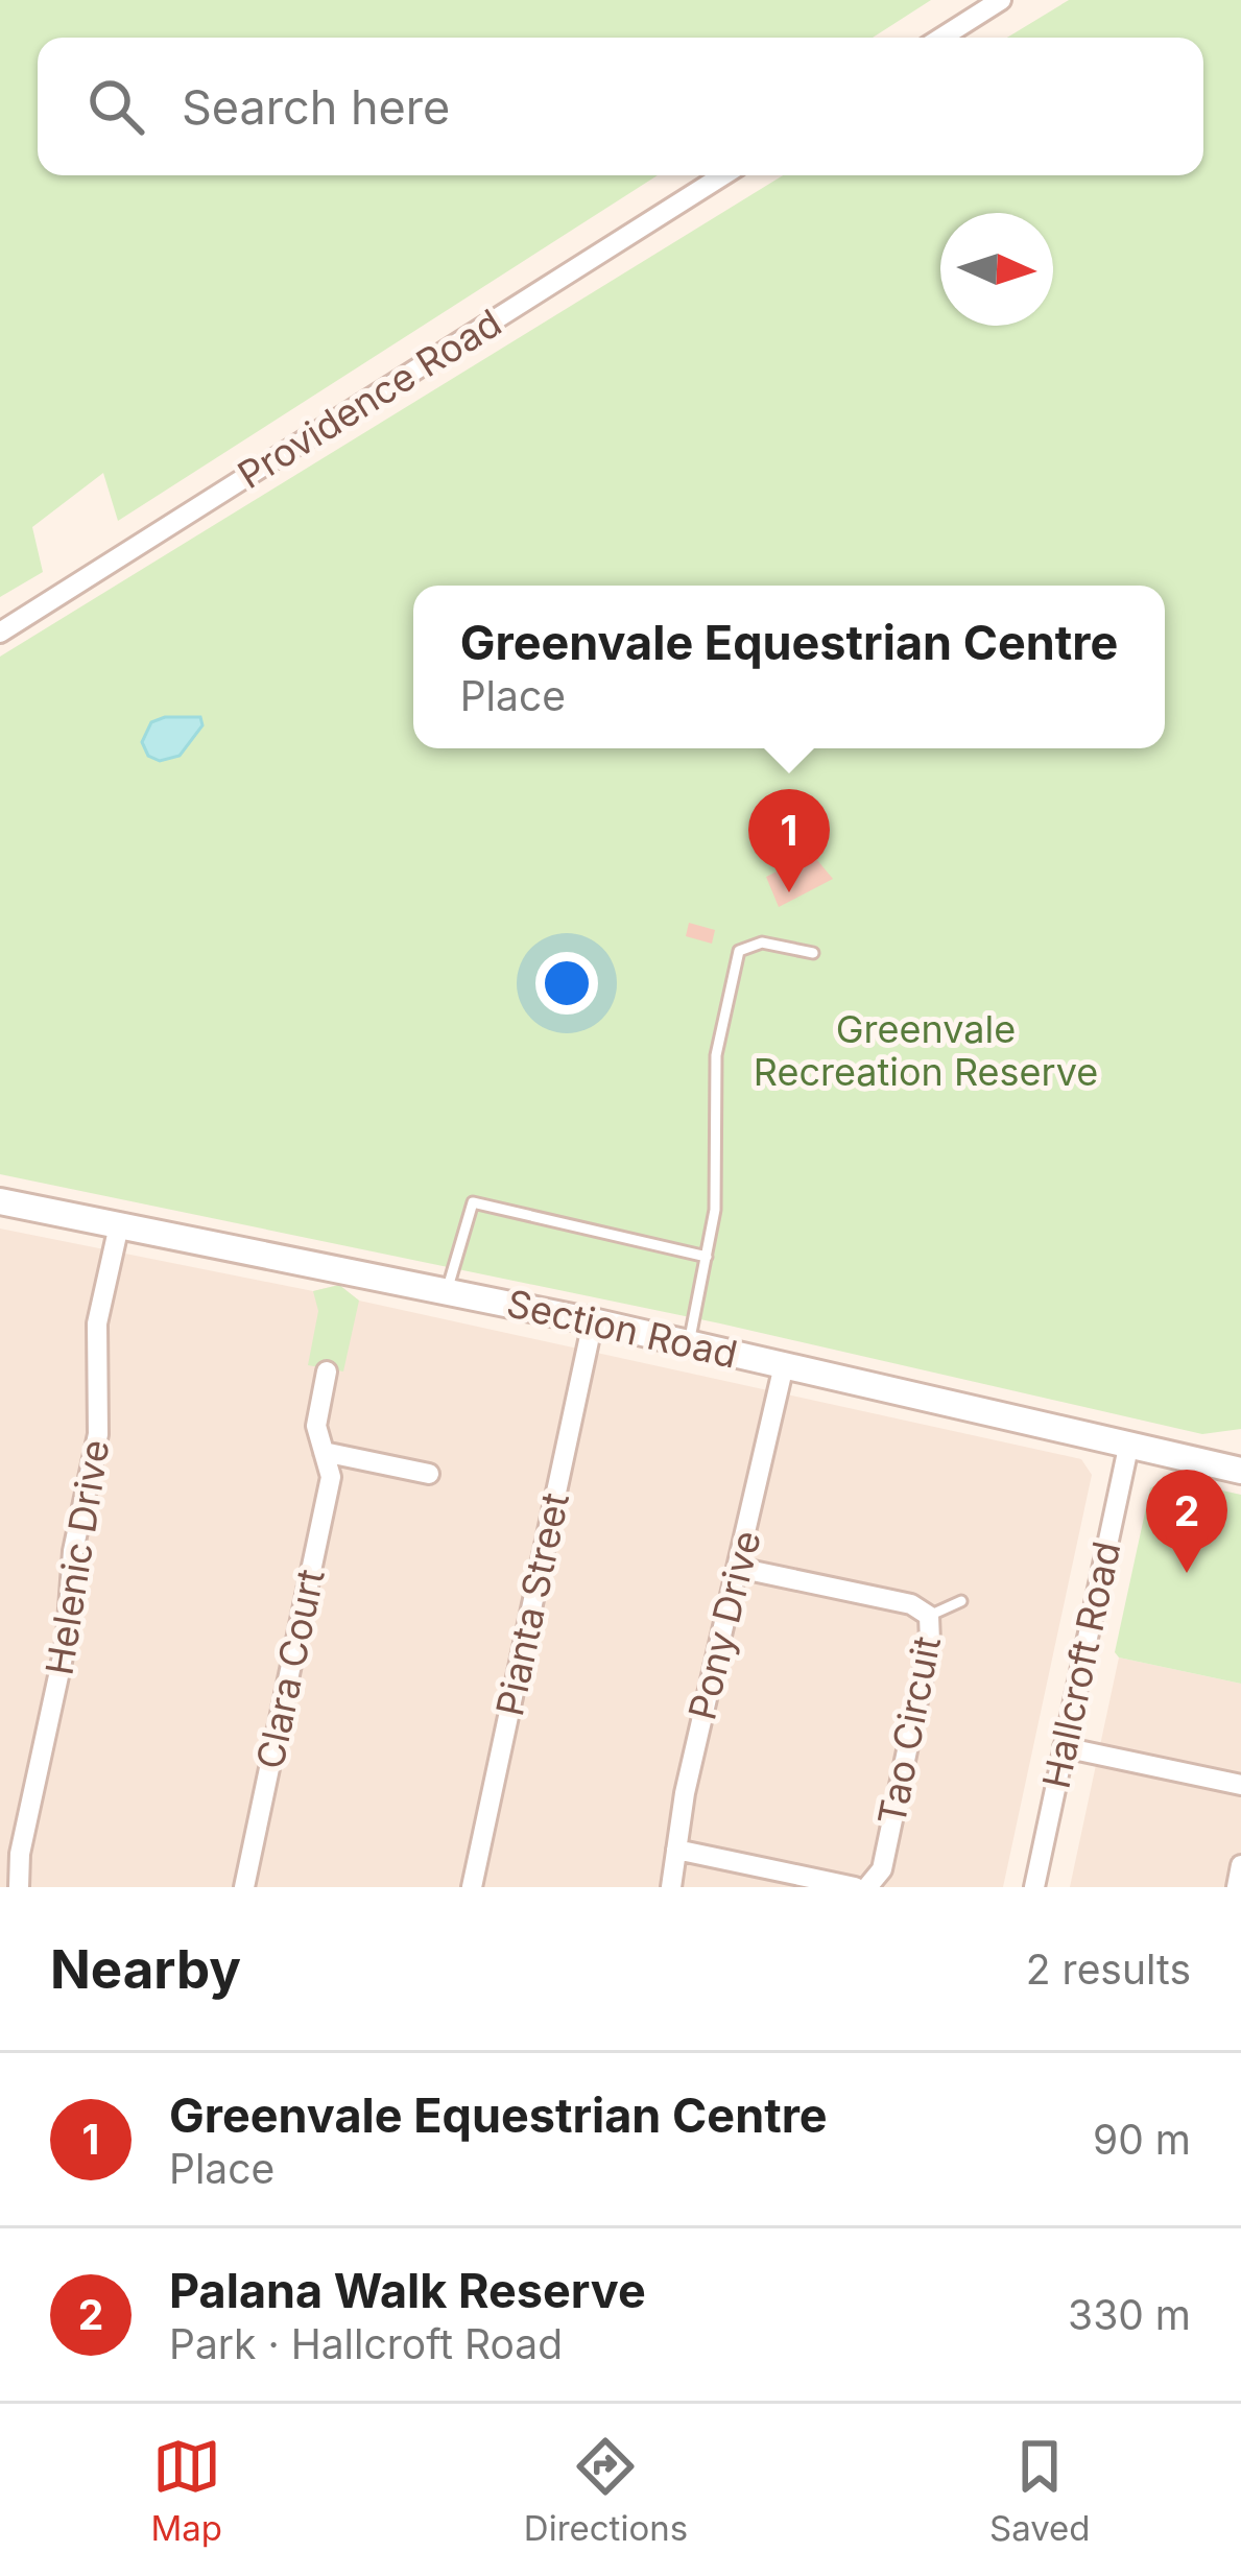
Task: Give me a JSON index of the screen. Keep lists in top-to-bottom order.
{
  "streets": {
    "street": [
      "Providence Road",
      "Section Road",
      "Helenic Drive",
      "Pianta Street",
      "Pony Drive",
      "Hallcroft Road",
      "Clara Court",
      "Tao Circuit"
    ]
  },
  "crossings": [
    ["Section Road", "Helenic Drive"],
    ["Section Road", "Pianta Street"],
    ["Section Road", "Pony Drive"],
    ["Section Road", "Hallcroft Road"],
    ["Pony Drive", "Tao Circuit"]
  ],
  "parks": ["Greenvale Recreation Reserve"],
  "north": "right",
  "page": {
    "search": "Search here",
    "popup": ["Greenvale Equestrian Centre", "Place"],
    "pins": ["1", "2"],
    "heading": ["Nearby", "2 results"],
    "list": [
      {
        "mark": "1",
        "name": "Greenvale Equestrian Centre",
        "note": "Place",
        "value": "90 m"
      },
      {
        "mark": "2",
        "name": "Palana Walk Reserve",
        "note": "Park · Hallcroft Road",
        "value": "330 m"
      }
    ],
    "nav": ["Map", "Directions", "Saved"]
  }
}
